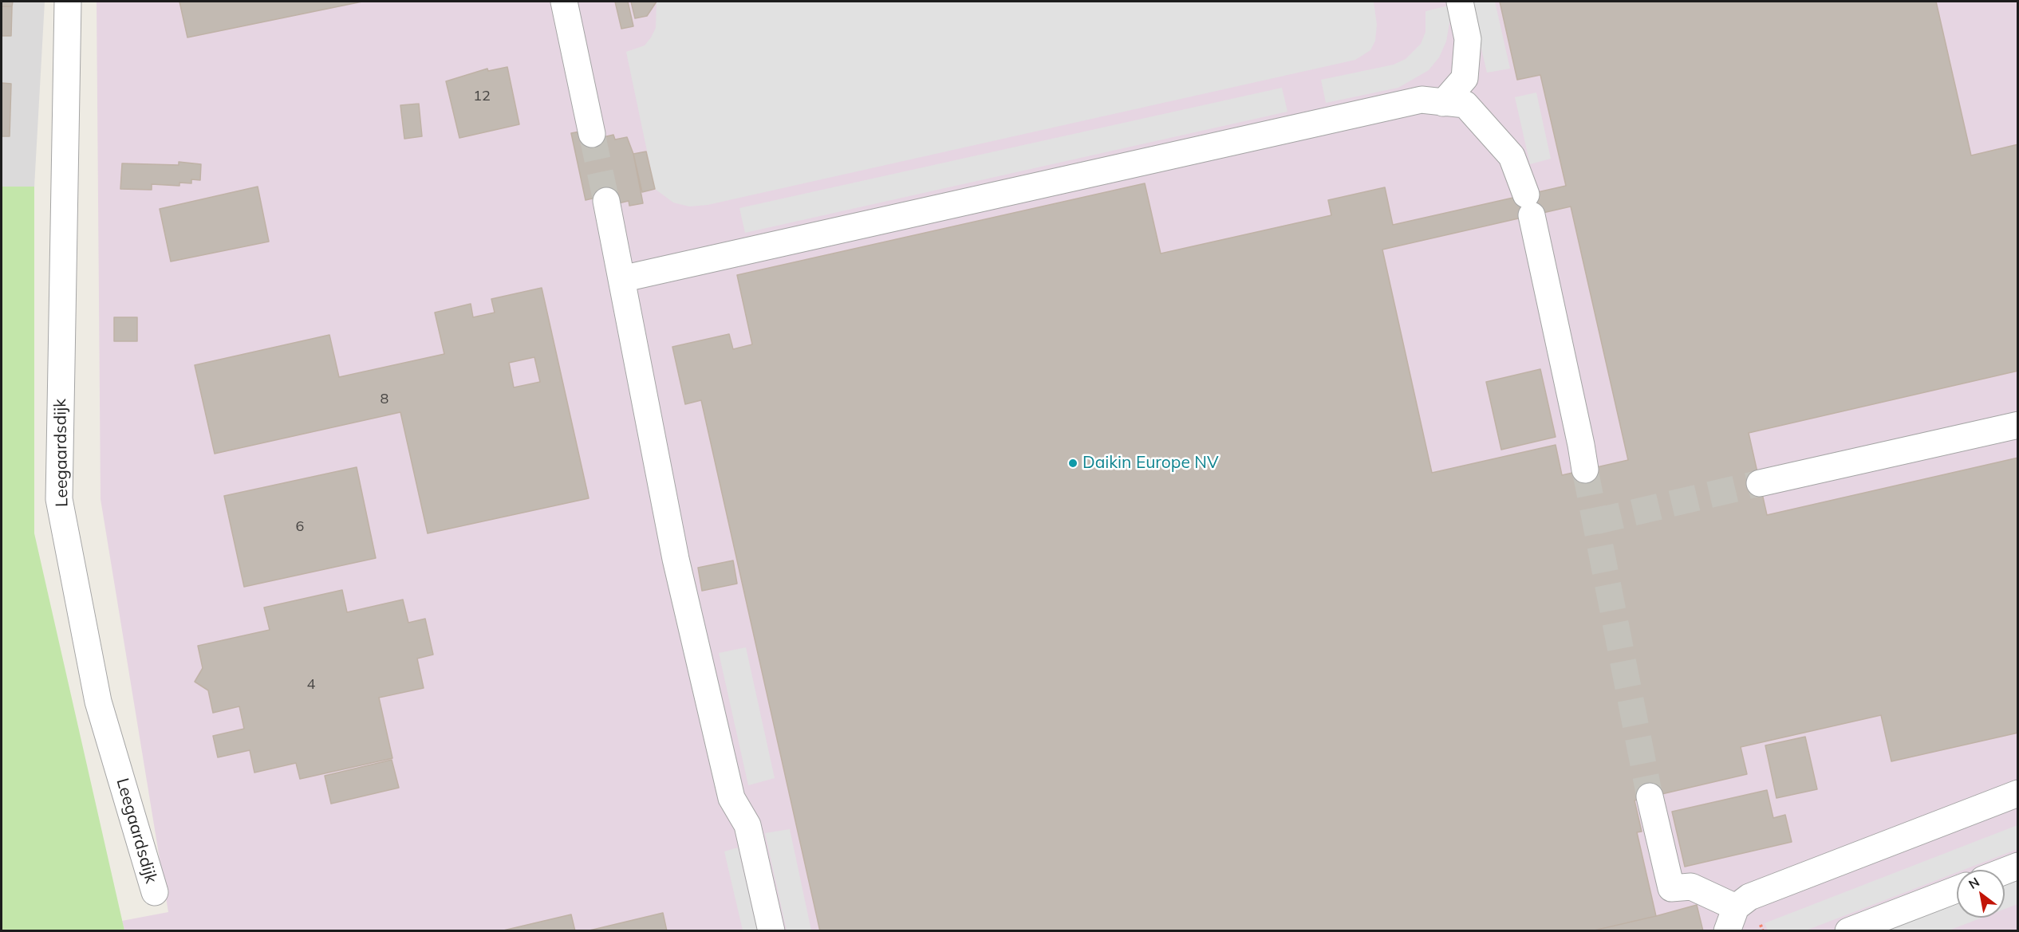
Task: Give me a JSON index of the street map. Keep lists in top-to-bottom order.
{
  "streets": {
    "street": ["Leegaardsdijk"]
  },
  "places": ["Daikin Europe NV"],
  "house_numbers": [
    "12",
    "8",
    "6",
    "4"
  ],
  "north": "top left"
}
